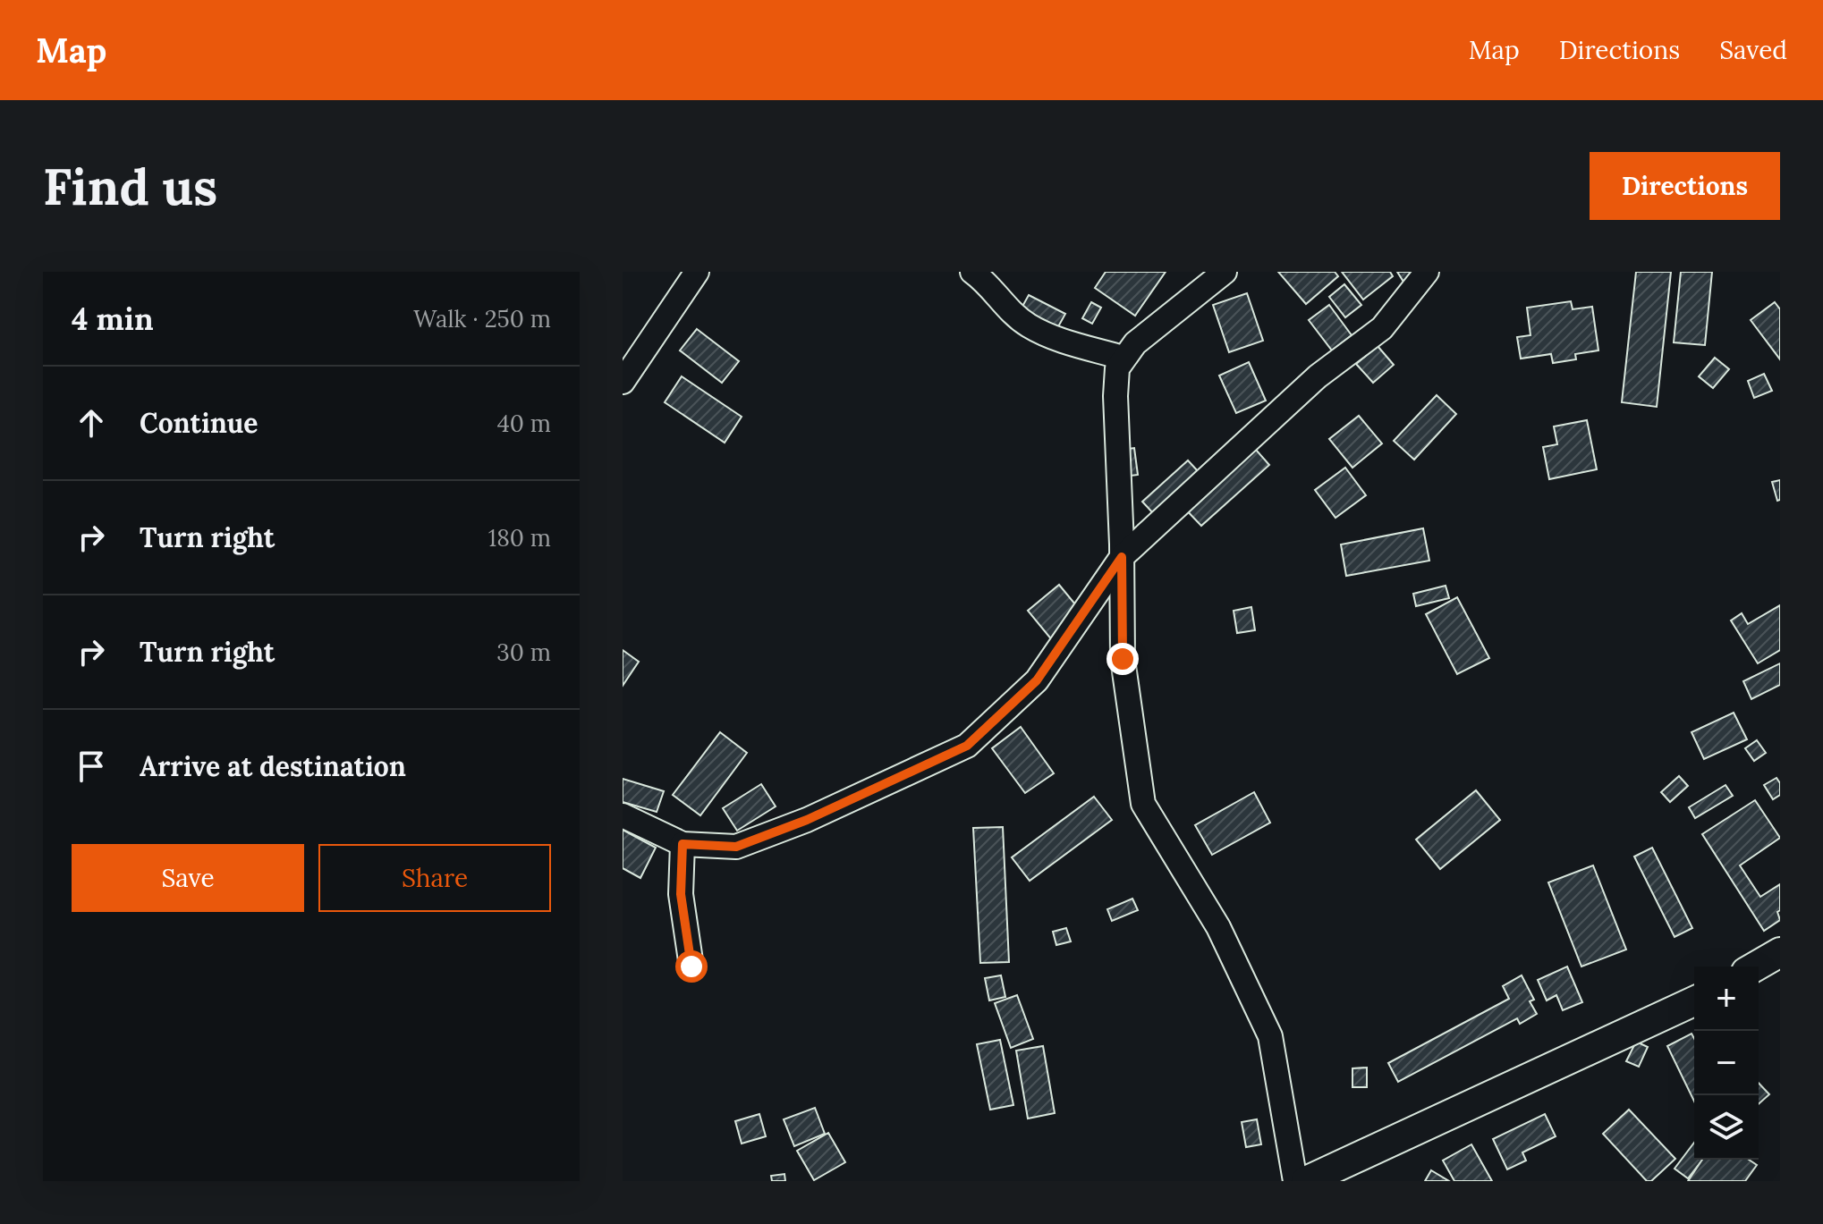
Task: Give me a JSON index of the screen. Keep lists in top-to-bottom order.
{
  "page": {
    "header": "Map",
    "nav": ["Map", "Directions", "Saved"],
    "buttons": [
      "Directions",
      ["Save", "Share"]
    ],
    "title": "Find us",
    "heading": ["4 min", "Walk · 250 m"],
    "list": [
      ["Continue", "40 m"],
      ["Turn right", "180 m"],
      ["Turn right", "30 m"],
      "Arrive at destination"
    ],
    "map_buttons": ["+", "−"]
  }
}
